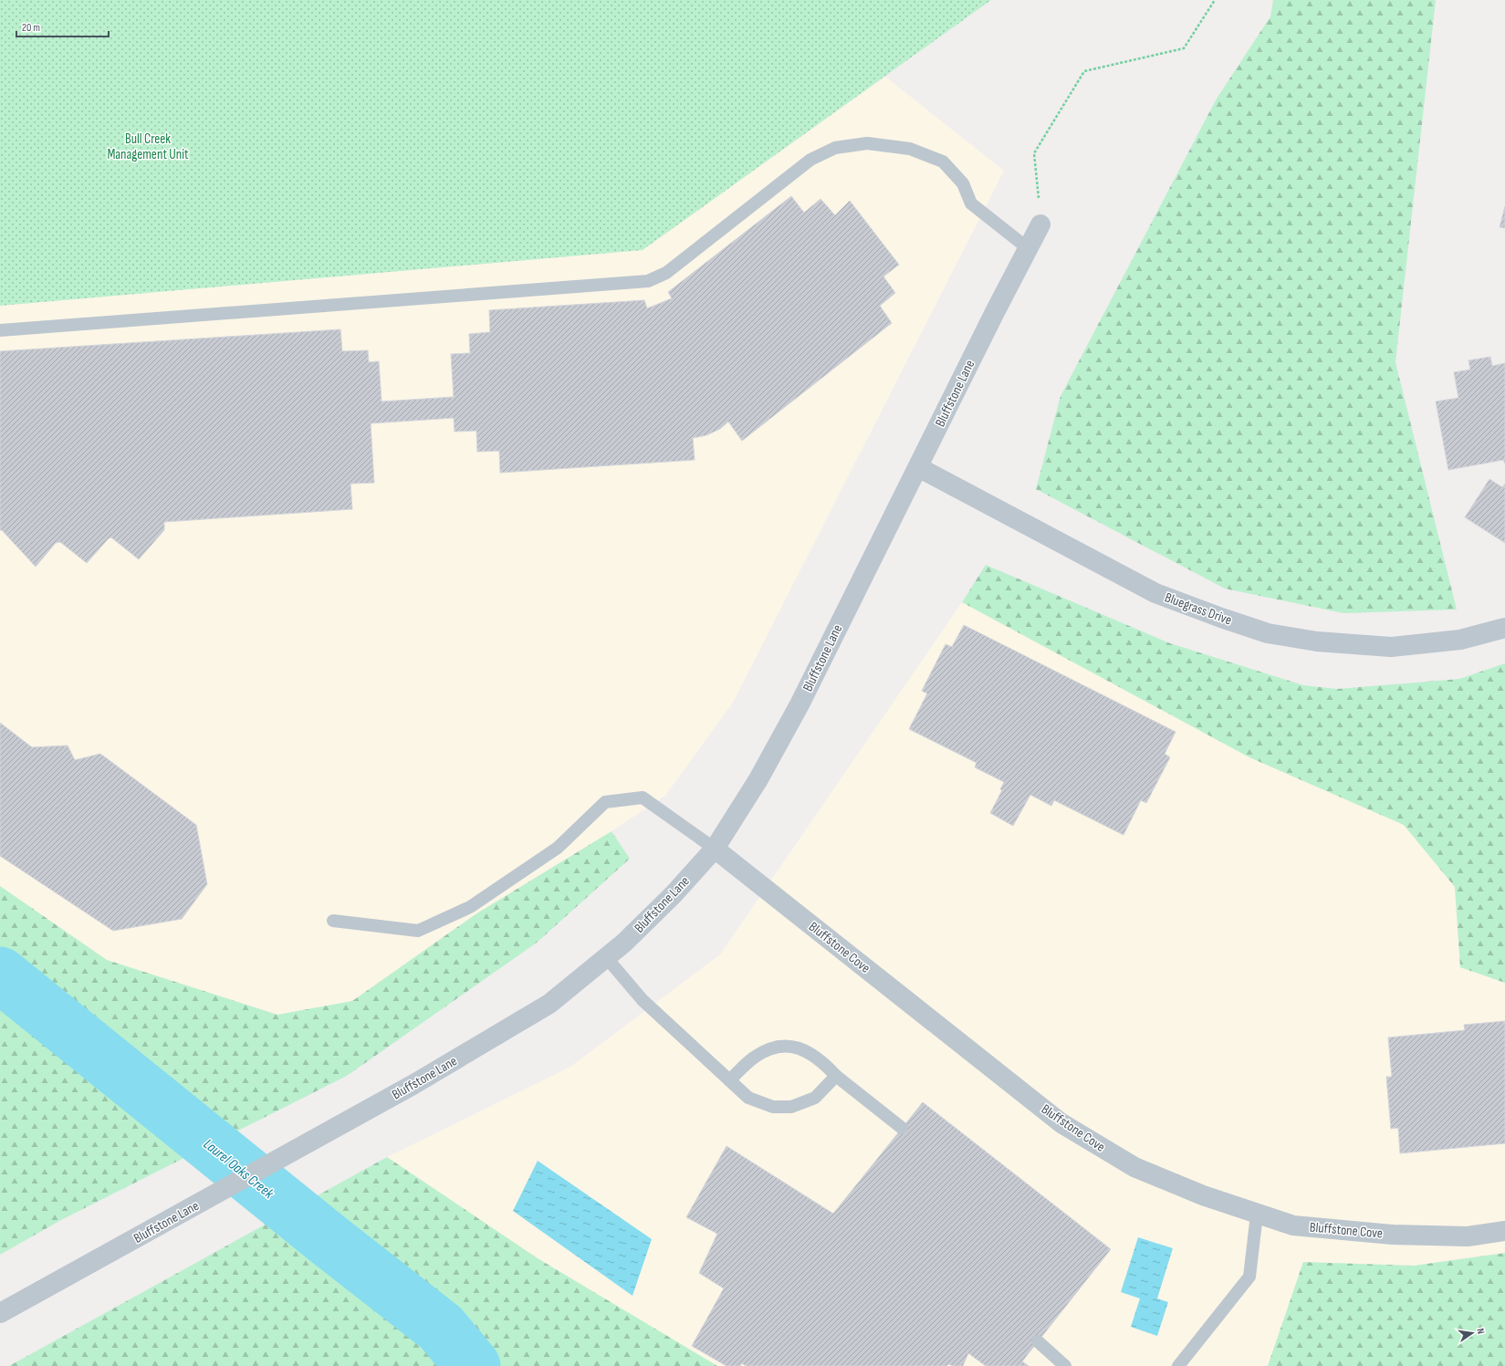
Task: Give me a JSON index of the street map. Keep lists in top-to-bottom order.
{
  "streets": {
    "street": ["Bluffstone Lane", "Bluegrass Drive", "Bluffstone Cove"]
  },
  "crossings": [
    ["Bluffstone Lane", "Bluegrass Drive"],
    ["Bluffstone Lane", "Bluffstone Cove"]
  ],
  "water": ["Laurel Oaks Creek"],
  "parks": ["Bull Creek Management Unit"],
  "scale_bar": "20 m",
  "north": "right"
}
